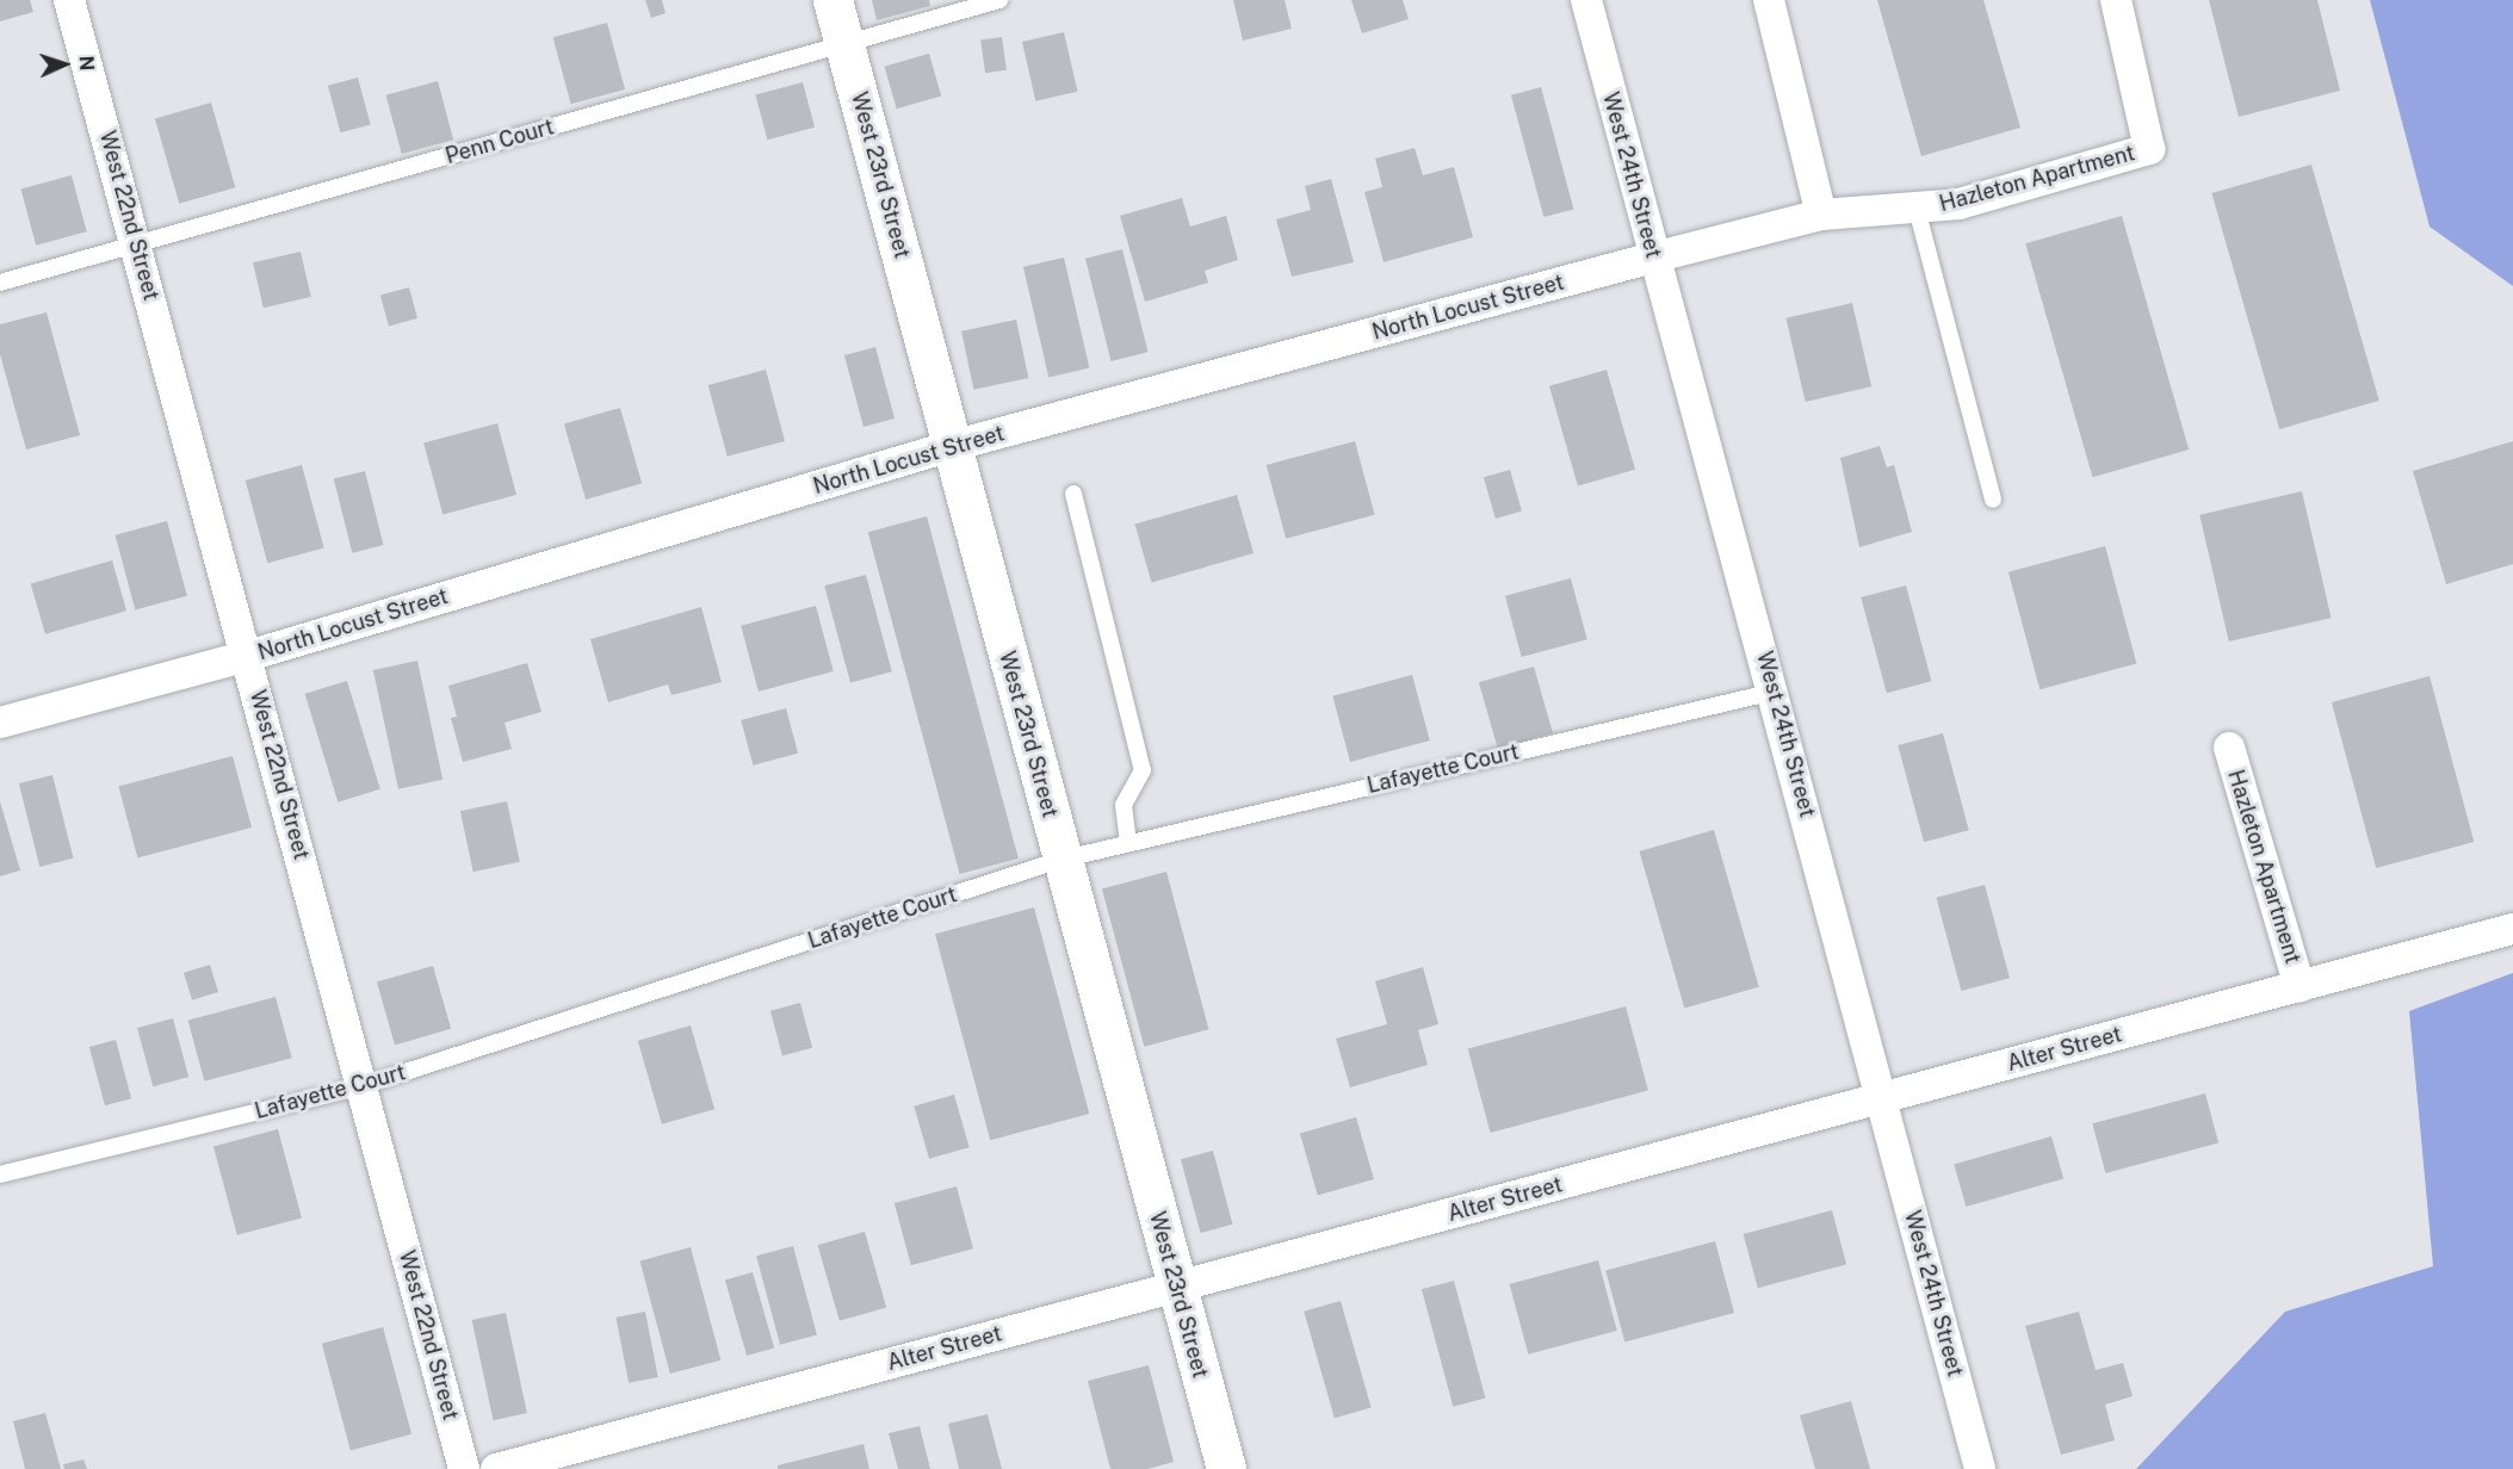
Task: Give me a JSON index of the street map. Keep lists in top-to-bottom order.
{
  "streets": {
    "street": [
      "West 23rd Street",
      "West 24th Street",
      "Hazleton Apartment",
      "West 22nd Street",
      "North Locust Street",
      "Alter Street"
    ],
    "lane": ["Penn Court", "Lafayette Court"]
  },
  "crossings": [
    ["Penn Court", "West 23rd Street"],
    ["Penn Court", "West 22nd Street"],
    ["West 23rd Street", "North Locust Street"],
    ["West 23rd Street", "Lafayette Court"],
    ["West 23rd Street", "Alter Street"],
    ["West 24th Street", "North Locust Street"],
    ["West 24th Street", "Lafayette Court"],
    ["West 24th Street", "Alter Street"],
    ["Hazleton Apartment", "North Locust Street"],
    ["Hazleton Apartment", "Alter Street"],
    ["West 22nd Street", "North Locust Street"],
    ["West 22nd Street", "Lafayette Court"]
  ],
  "north": "right"
}
